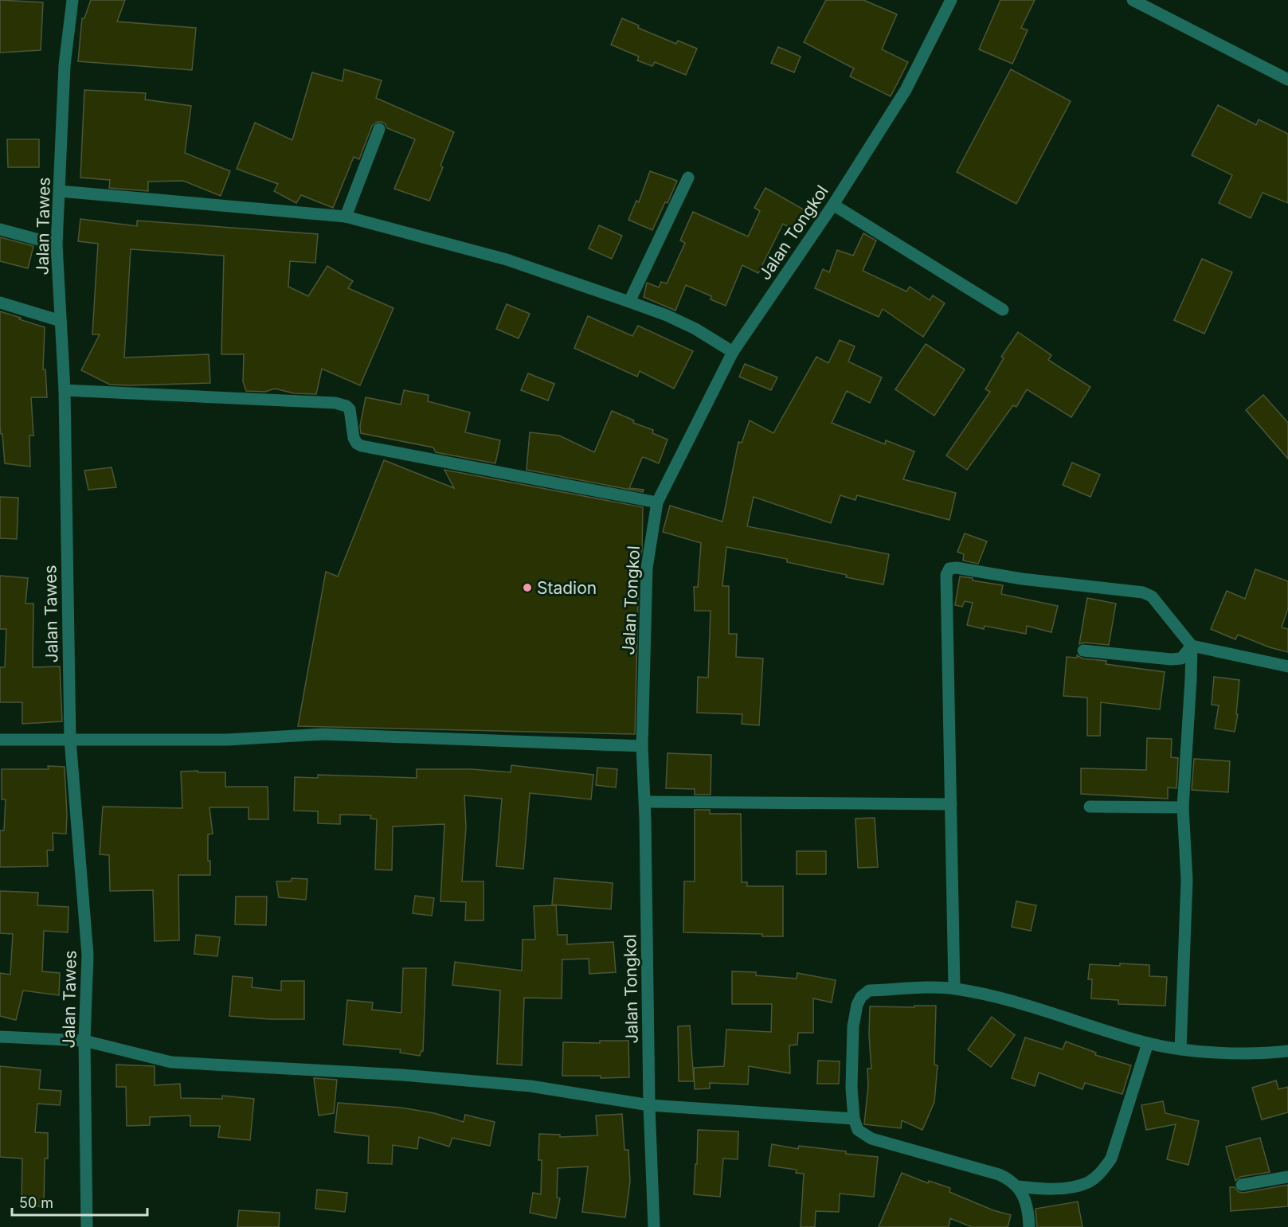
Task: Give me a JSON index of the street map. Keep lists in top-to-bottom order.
{
  "streets": {
    "street": ["Jalan Tawes", "Jalan Tongkol"]
  },
  "places": ["Stadion"],
  "scale_bar": "50 m"
}
